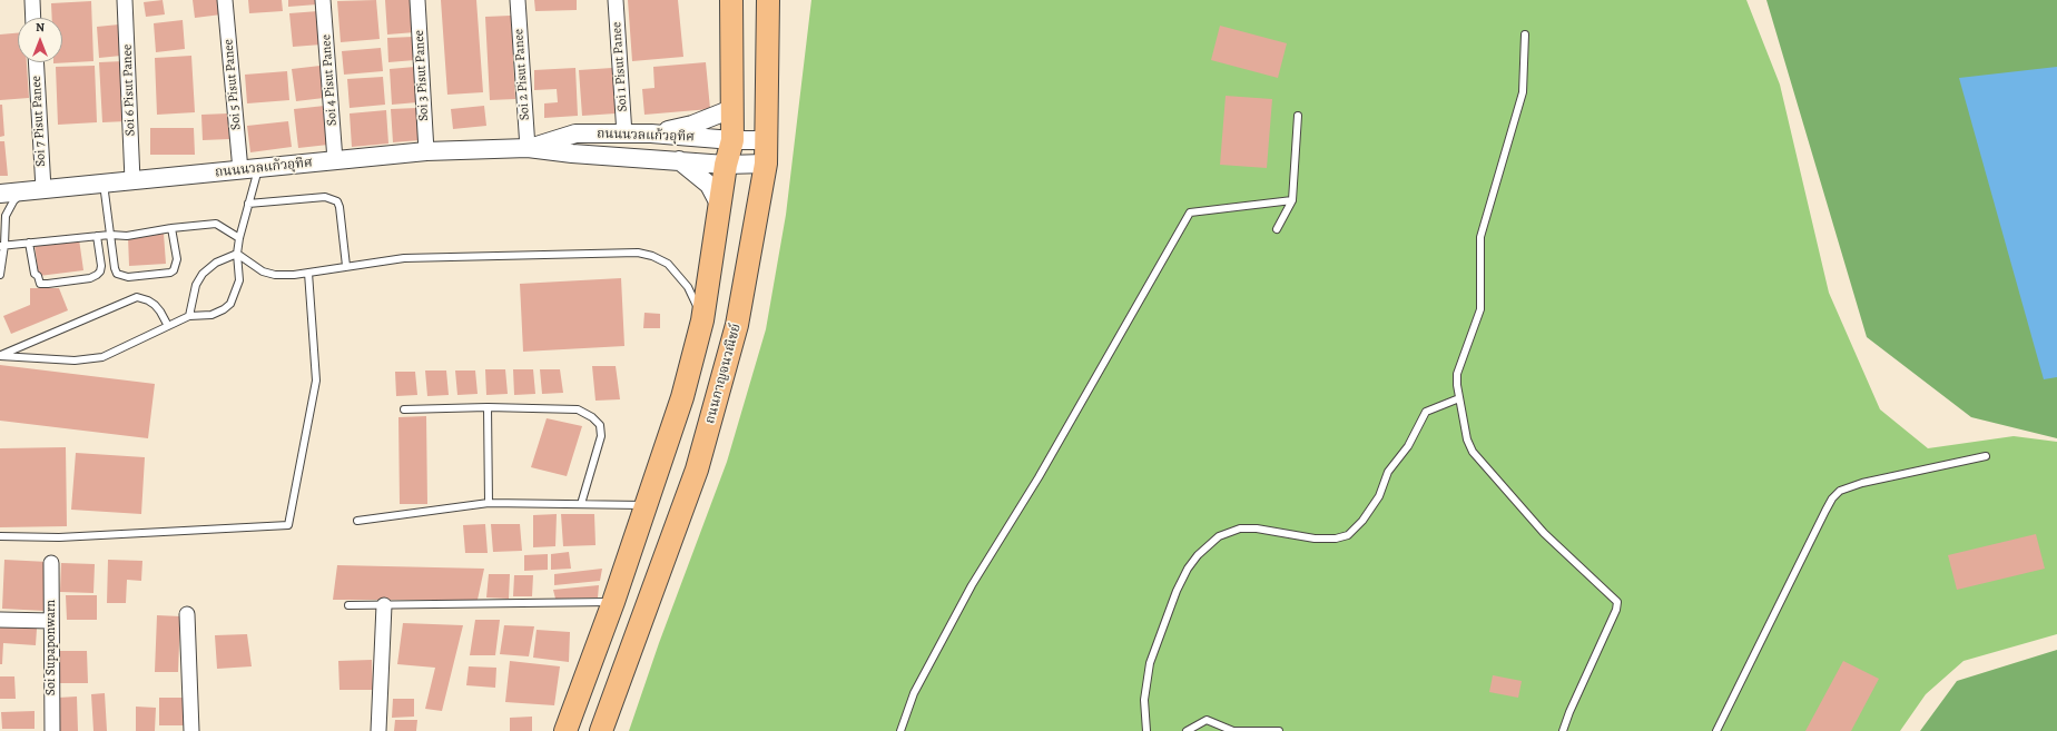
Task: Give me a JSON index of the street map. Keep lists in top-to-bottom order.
{
  "streets": {
    "main road": ["ถนนกาญจนวณิชย์"],
    "street": [
      "Soi 1 Pisut Panee",
      "Soi 2 Pisut Panee",
      "Soi 3 Pisut Panee",
      "Soi 4 Pisut Panee",
      "Soi 5 Pisut Panee",
      "Soi 6 Pisut Panee",
      "Soi 7 Pisut Panee",
      "ถนนนวลแก้วอุทิศ",
      "Soi Supaponwarn"
    ]
  },
  "crossings": [
    ["Soi 1 Pisut Panee", "ถนนนวลแก้วอุทิศ"],
    ["Soi 2 Pisut Panee", "ถนนนวลแก้วอุทิศ"],
    ["Soi 3 Pisut Panee", "ถนนนวลแก้วอุทิศ"],
    ["Soi 4 Pisut Panee", "ถนนนวลแก้วอุทิศ"],
    ["Soi 5 Pisut Panee", "ถนนนวลแก้วอุทิศ"],
    ["Soi 6 Pisut Panee", "ถนนนวลแก้วอุทิศ"],
    ["Soi 7 Pisut Panee", "ถนนนวลแก้วอุทิศ"],
    ["ถนนนวลแก้วอุทิศ", "ถนนกาญจนวณิชย์"]
  ],
  "north": "top"
}
